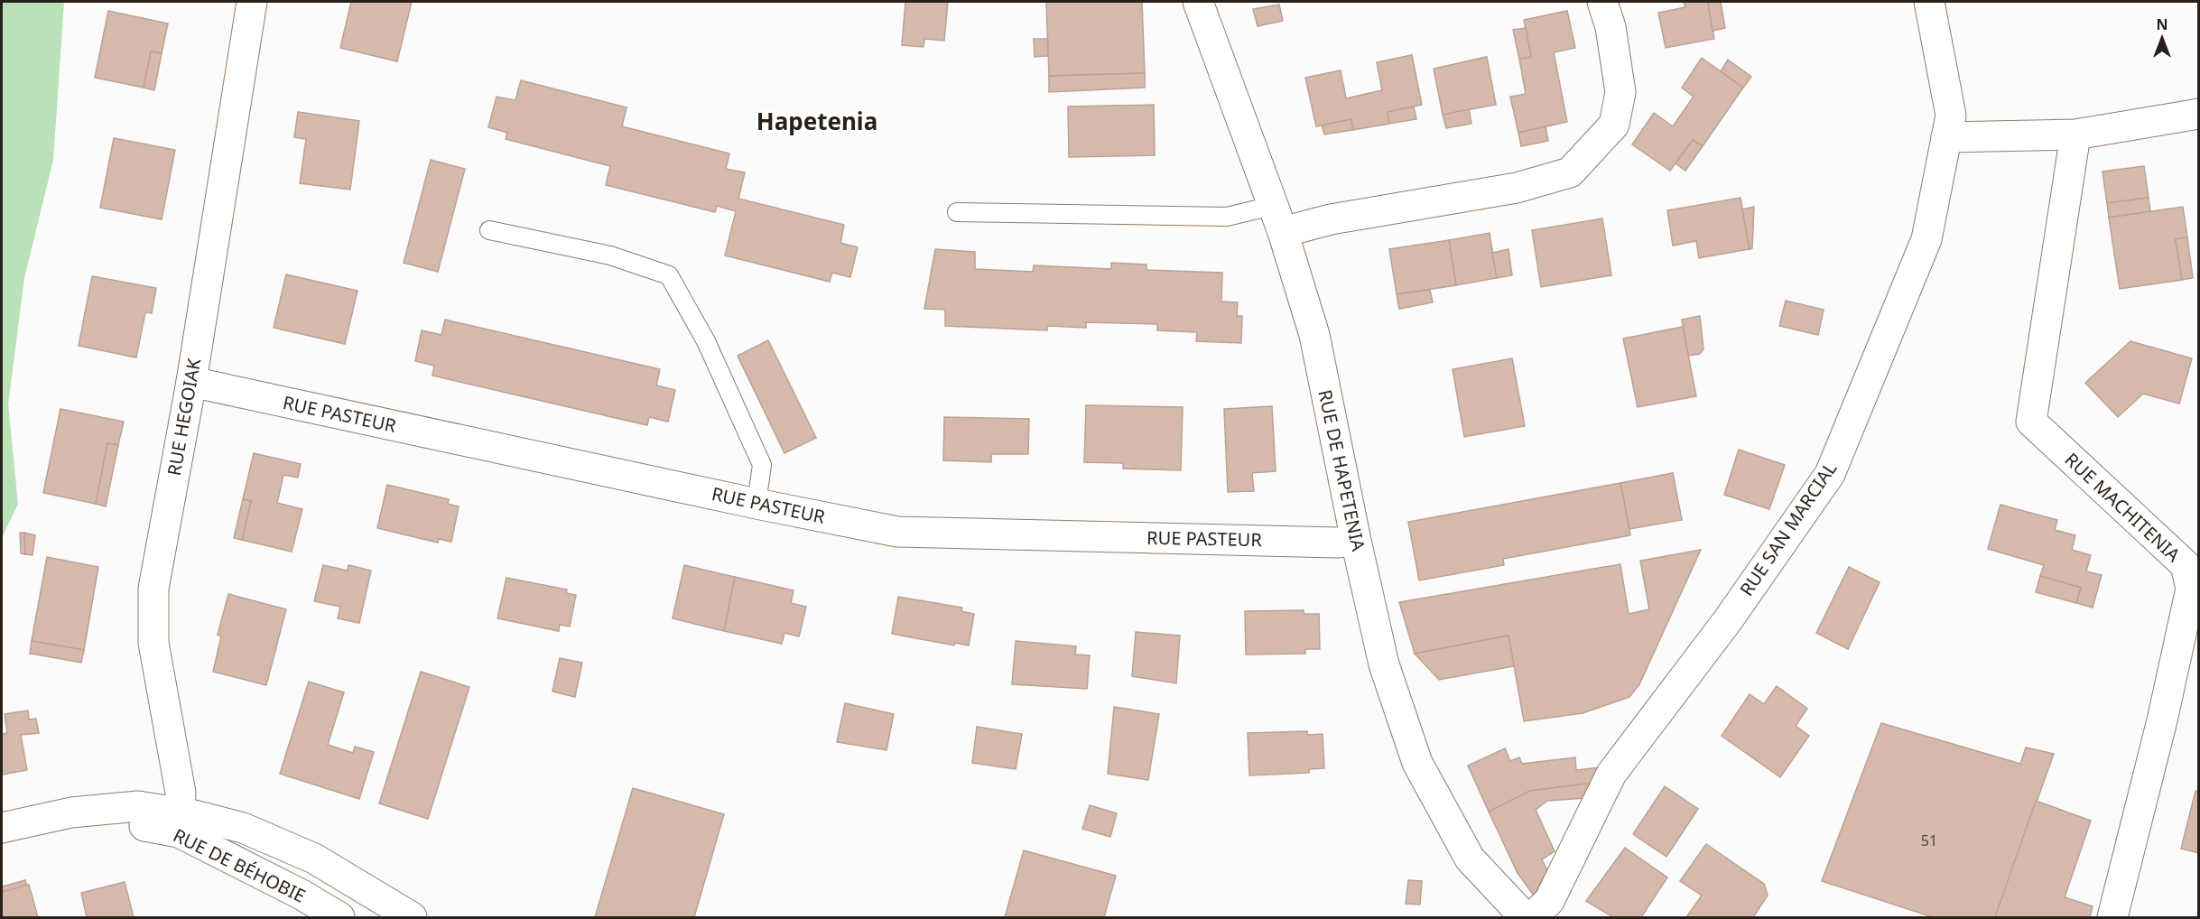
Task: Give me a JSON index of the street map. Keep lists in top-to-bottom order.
{
  "streets": {
    "street": [
      "RUE PASTEUR",
      "RUE HEGOIAK",
      "RUE DE HAPETENIA",
      "RUE MACHITENIA",
      "RUE SAN MARCIAL",
      "RUE DE BÉHOBIE"
    ]
  },
  "crossings": [
    ["RUE PASTEUR", "RUE HEGOIAK"],
    ["RUE PASTEUR", "RUE DE HAPETENIA"],
    ["RUE HEGOIAK", "RUE DE BÉHOBIE"]
  ],
  "districts": ["Hapetenia"],
  "house_numbers": ["51"],
  "north": "top"
}
